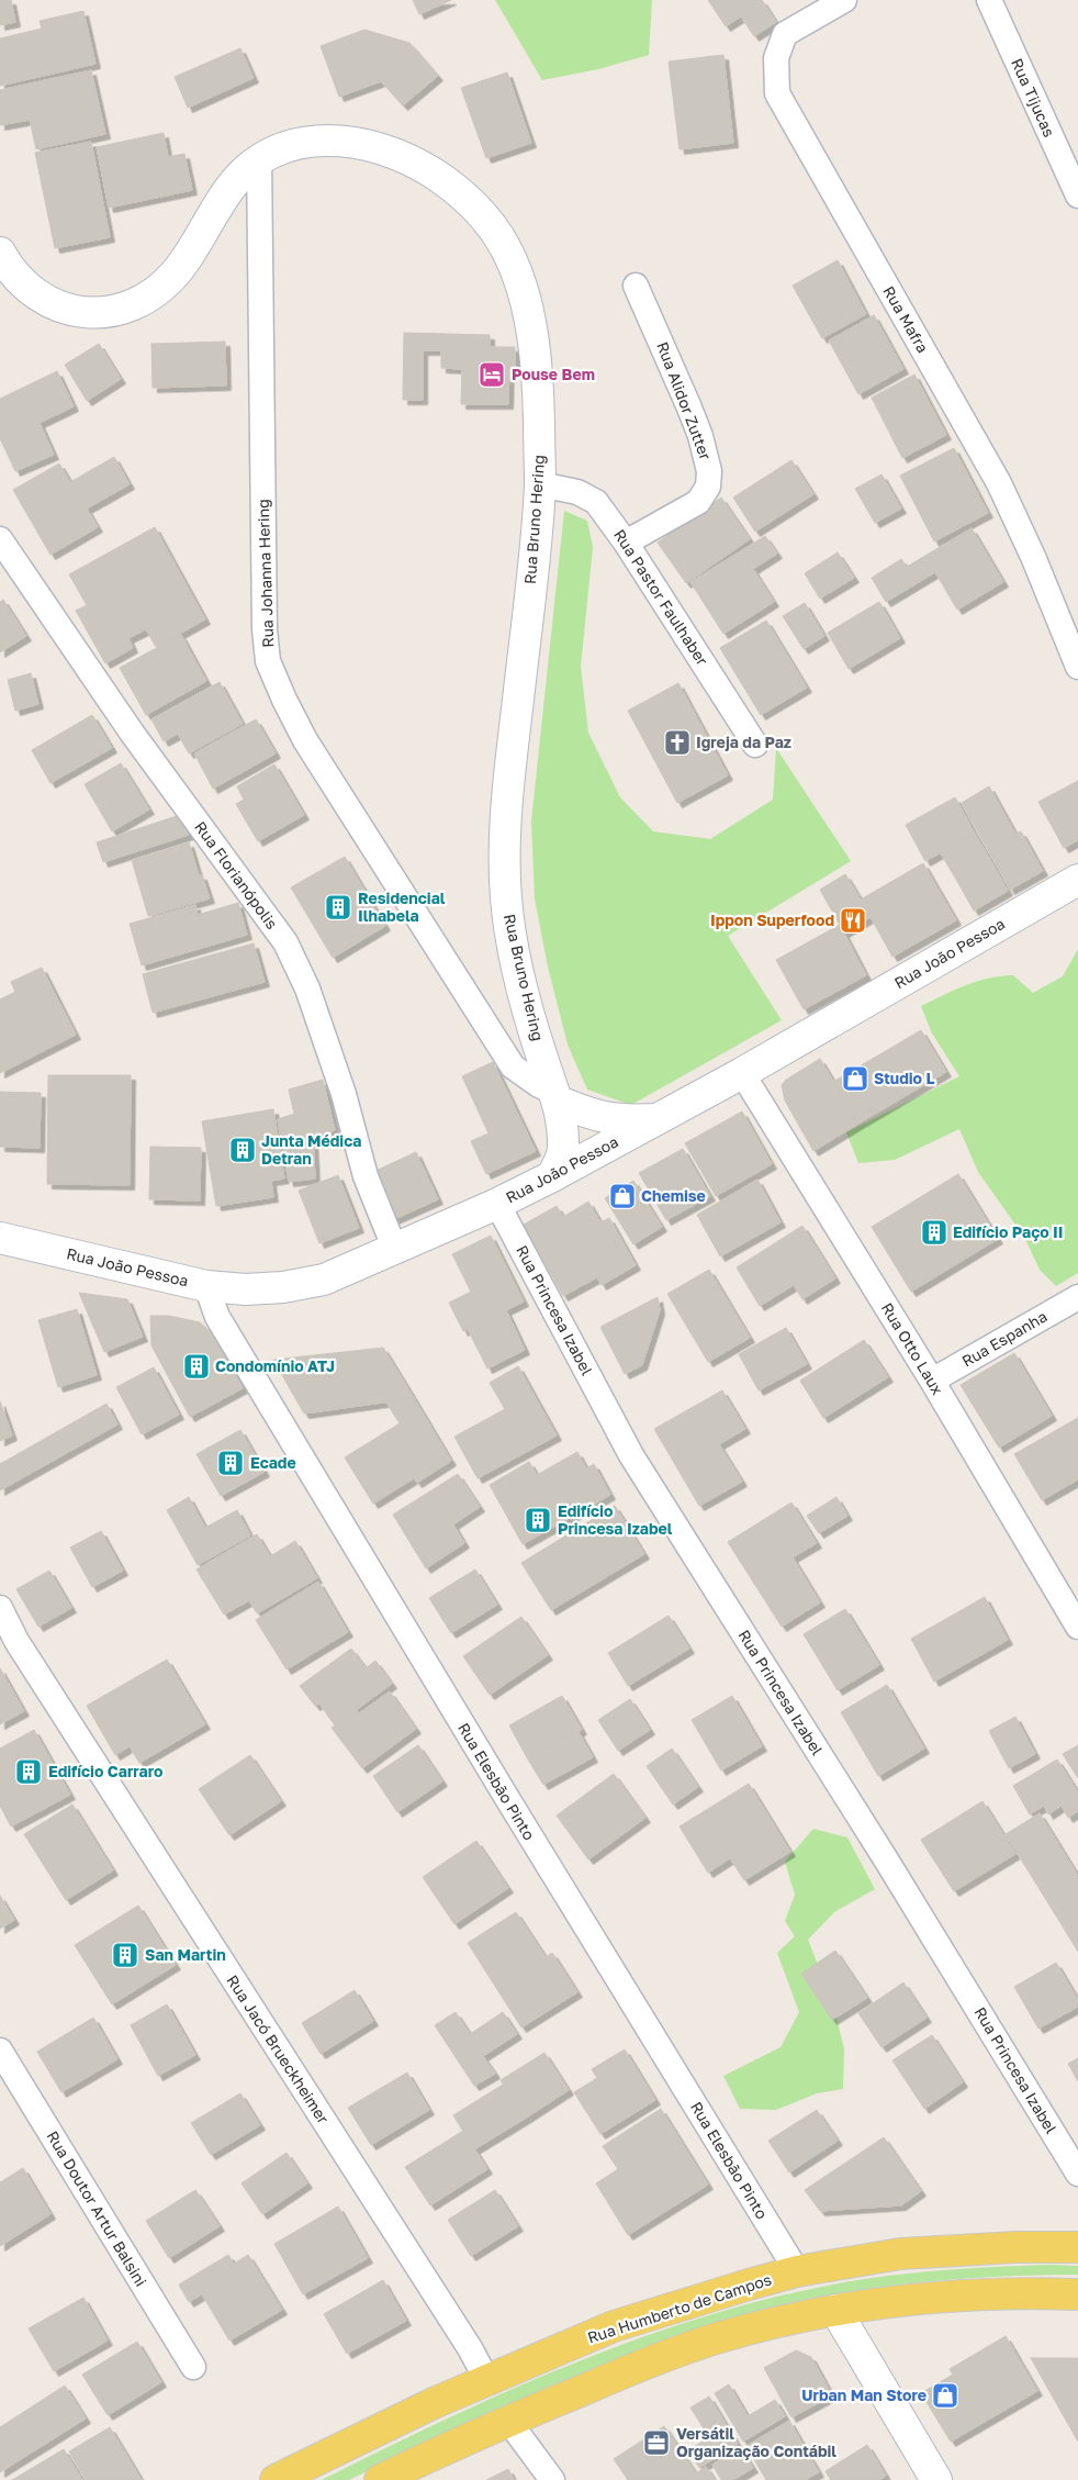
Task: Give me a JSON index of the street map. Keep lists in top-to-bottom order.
{
  "streets": {
    "main road": ["Rua Humberto de Campos"],
    "street": [
      "Rua Tijucas",
      "Rua Mafra",
      "Rua Alidor Zutter",
      "Rua Bruno Hering",
      "Rua Johanna Hering",
      "Rua Pastor Faulhaber",
      "Rua Florianópolis",
      "Rua João Pessoa",
      "Rua Princesa Izabel",
      "Rua Espanha",
      "Rua Otto Laux",
      "Rua Elesbão Pinto",
      "Rua Jacó Brueckheimer",
      "Rua Doutor Artur Balsini"
    ]
  },
  "crossings": [
    ["Rua Alidor Zutter", "Rua Pastor Faulhaber"],
    ["Rua Bruno Hering", "Rua Johanna Hering"],
    ["Rua Bruno Hering", "Rua Pastor Faulhaber"],
    ["Rua Bruno Hering", "Rua João Pessoa"],
    ["Rua Florianópolis", "Rua João Pessoa"],
    ["Rua João Pessoa", "Rua Princesa Izabel"],
    ["Rua João Pessoa", "Rua Otto Laux"],
    ["Rua João Pessoa", "Rua Elesbão Pinto"],
    ["Rua Espanha", "Rua Otto Laux"],
    ["Rua Elesbão Pinto", "Rua Humberto de Campos"],
    ["Rua Jacó Brueckheimer", "Rua Humberto de Campos"]
  ],
  "places": {
    "hotel": ["Pouse Bem"],
    "church": ["Igreja da Paz"],
    "building": [
      "Residencial Ilhabela",
      "Junta Médica Detran",
      "Edifício Paço II",
      "Condomínio ATJ",
      "Ecade",
      "Edifício Princesa Izabel",
      "Edifício Carraro",
      "San Martin"
    ],
    "restaurant": ["Ippon Superfood"],
    "shop": ["Studio L", "Chemise", "Urban Man Store"],
    "office": ["Versátil Organização Contábil"]
  }
}
